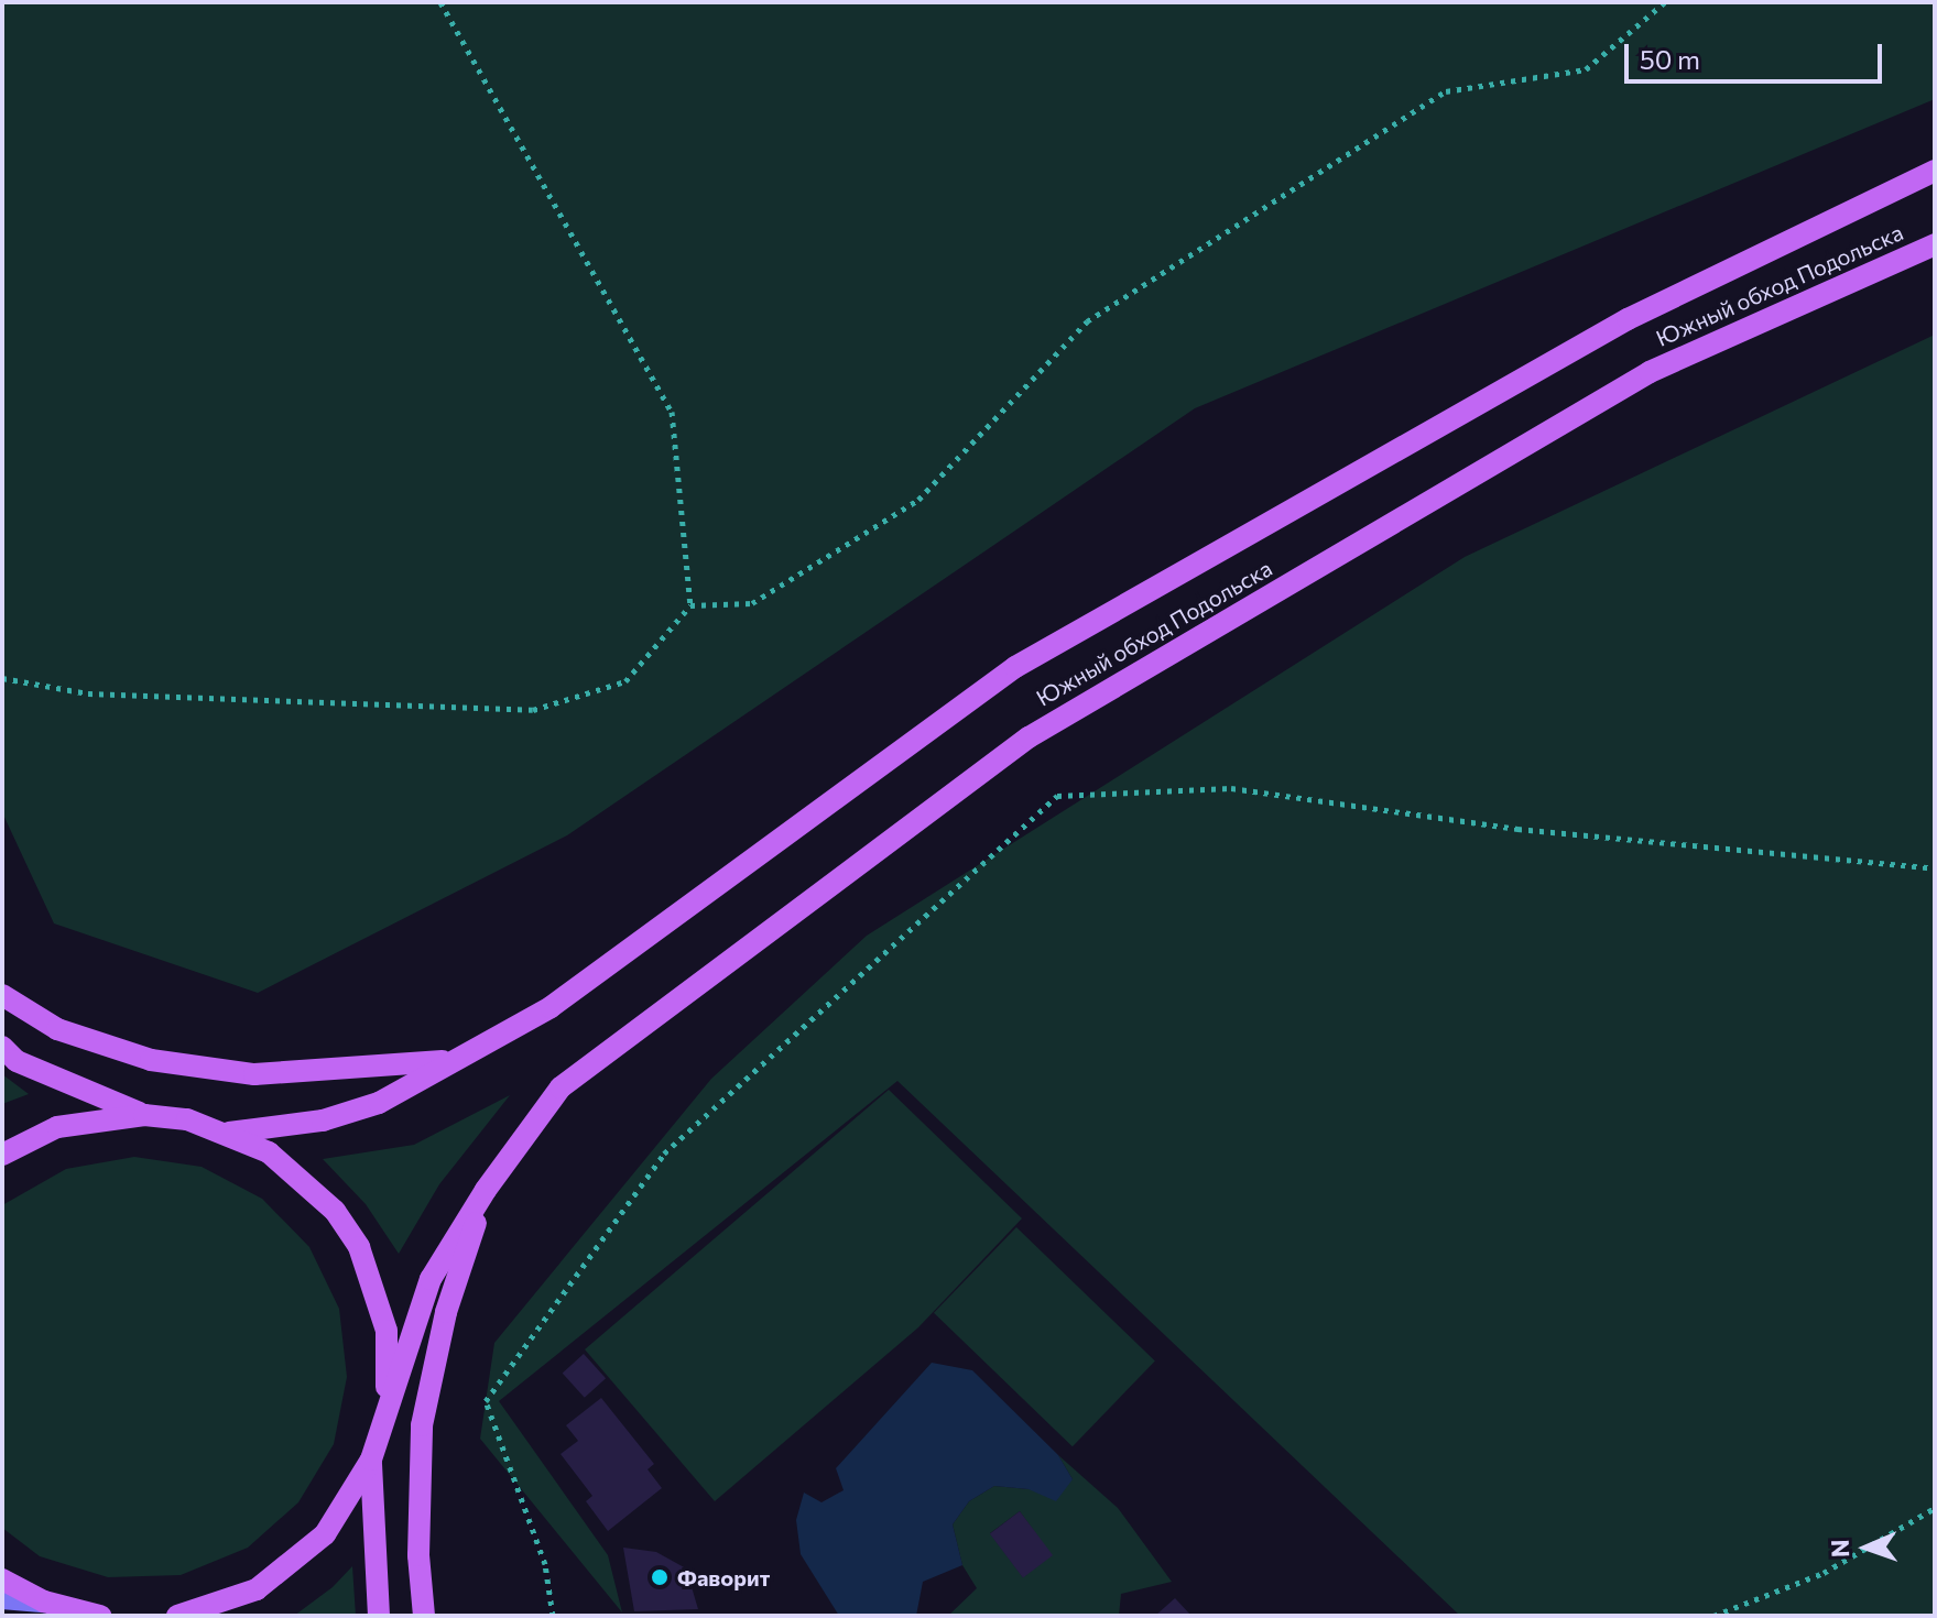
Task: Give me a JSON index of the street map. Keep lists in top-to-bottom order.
{
  "streets": {
    "main road": ["Южный обход Подольска"]
  },
  "places": ["Фаворит"],
  "scale_bar": "50 m",
  "north": "left"
}
